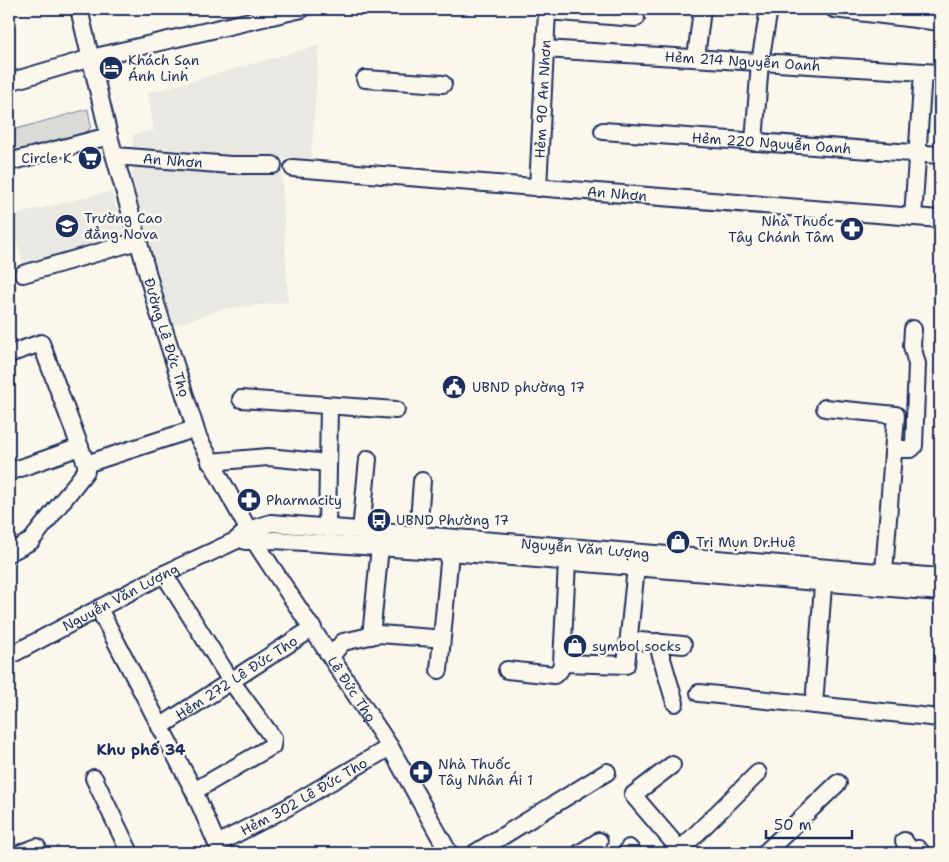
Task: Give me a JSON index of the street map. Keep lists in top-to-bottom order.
{
  "streets": {
    "street": [
      "Hẻm 214 Nguyễn Oanh",
      "Hẻm 90 An Nhơn",
      "Hẻm 220 Nguyễn Oanh",
      "An Nhơn",
      "Đường Lê Đức Thọ",
      "Nguyễn Văn Lượng",
      "Hẻm 272 Lê Đức Thọ",
      "Lê Đức Thọ",
      "Hẻm 302 Lê Đức Thọ"
    ]
  },
  "crossings": [
    ["Hẻm 214 Nguyễn Oanh", "Hẻm 90 An Nhơn"],
    ["Hẻm 90 An Nhơn", "An Nhơn"],
    ["An Nhơn", "Đường Lê Đức Thọ"],
    ["Đường Lê Đức Thọ", "Nguyễn Văn Lượng"],
    ["Đường Lê Đức Thọ", "Lê Đức Thọ"],
    ["Nguyễn Văn Lượng", "Lê Đức Thọ"],
    ["Hẻm 272 Lê Đức Thọ", "Lê Đức Thọ"],
    ["Lê Đức Thọ", "Hẻm 302 Lê Đức Thọ"]
  ],
  "districts": ["Khu phố 34"],
  "places": {
    "hotel": ["Khách Sạn Ánh Linh"],
    "supermarket": ["Circle K"],
    "school or university": ["Trường Cao đẳng Nova"],
    "pharmacy": ["Nhà Thuốc Tây Chánh Tâm", "Pharmacity", "Nhà Thuốc Tây Nhân Ái 1"],
    "public building": ["UBND phường 17"],
    "bus stop": ["UBND Phường 17"],
    "shop": ["Trị Mụn Dr.Huệ", "symbol socks"]
  },
  "scale_bar": "50 m"
}
